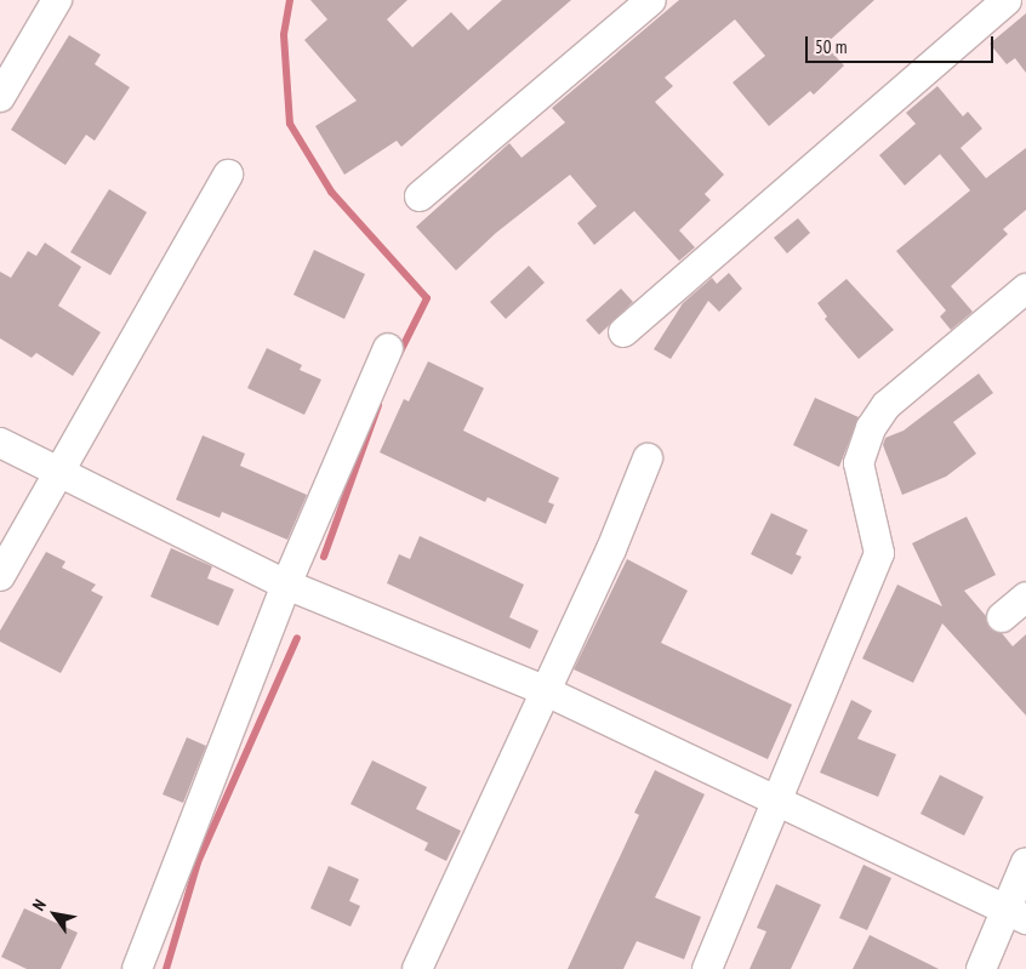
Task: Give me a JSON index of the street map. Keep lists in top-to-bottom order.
{
  "scale_bar": "50 m",
  "north": "top left"
}
